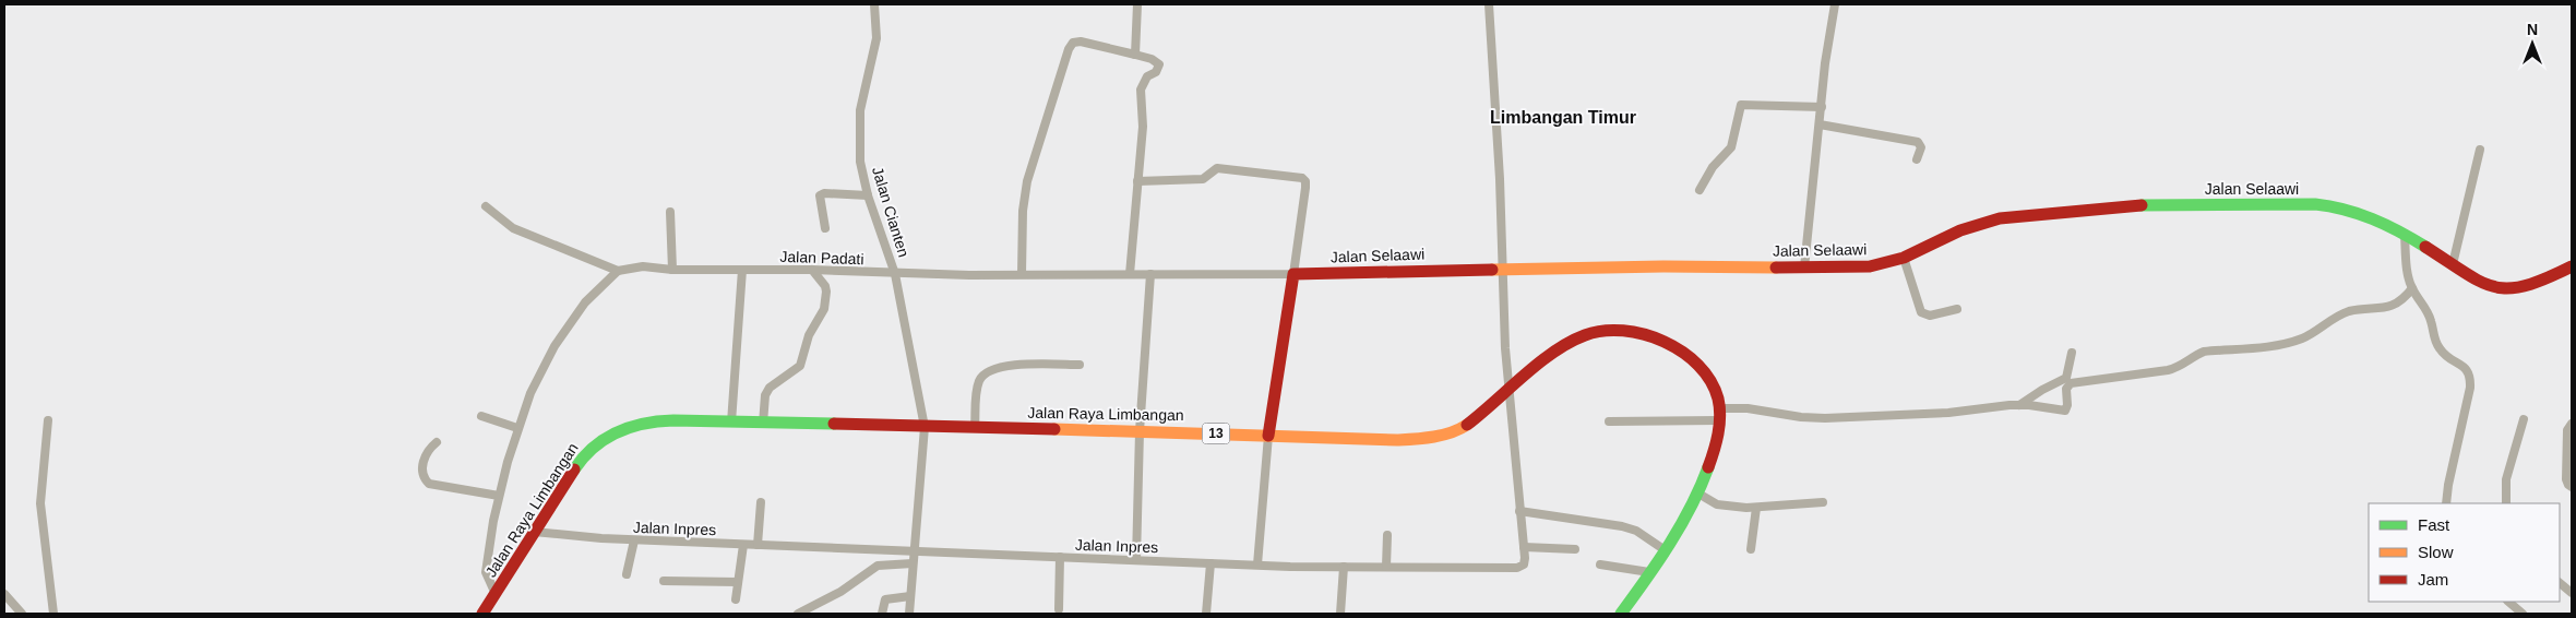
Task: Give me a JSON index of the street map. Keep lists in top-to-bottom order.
{
  "streets": {
    "main road": ["Jalan Selaawi", "Jalan Raya Limbangan", "13"],
    "street": ["Jalan Cianten", "Jalan Padati", "Jalan Inpres"]
  },
  "crossings": [
    ["Jalan Selaawi", "Jalan Padati"],
    ["Jalan Cianten", "Jalan Padati"],
    ["Jalan Cianten", "Jalan Raya Limbangan"],
    ["Jalan Cianten", "Jalan Inpres"],
    ["Jalan Raya Limbangan", "Jalan Inpres"]
  ],
  "districts": ["Limbangan Timur"],
  "legend": ["Fast", "Slow", "Jam"],
  "north": "top"
}
